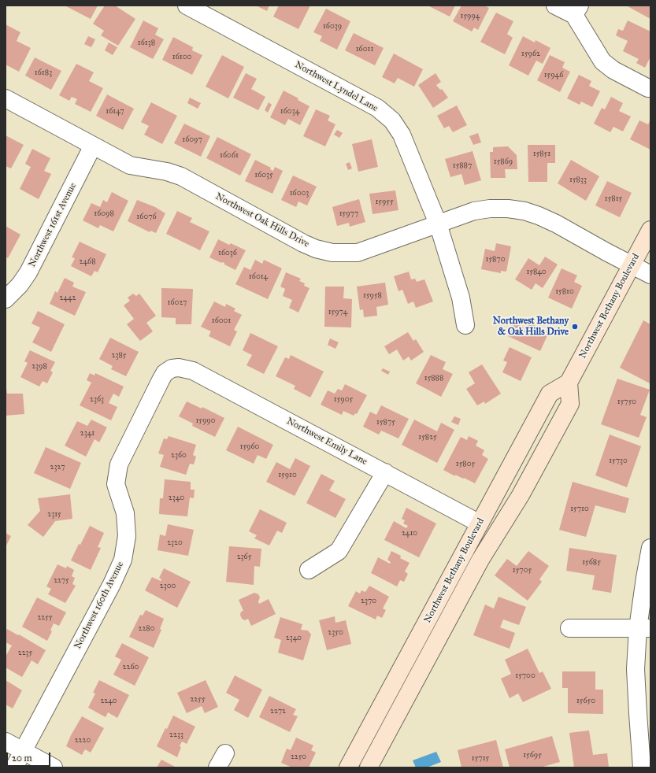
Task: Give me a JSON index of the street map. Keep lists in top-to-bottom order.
{
  "streets": {
    "main road": ["Northwest Bethany Boulevard"],
    "street": [
      "Northwest Lyndel Lane",
      "Northwest Oak Hills Drive",
      "Northwest 161st Avenue",
      "Northwest Emily Lane",
      "Northwest 160th Avenue"
    ]
  },
  "crossings": [
    ["Northwest Lyndel Lane", "Northwest Oak Hills Drive"],
    ["Northwest Oak Hills Drive", "Northwest 161st Avenue"],
    ["Northwest Oak Hills Drive", "Northwest Bethany Boulevard"],
    ["Northwest Bethany Boulevard", "Northwest Emily Lane"],
    ["Northwest Emily Lane", "Northwest 160th Avenue"]
  ],
  "places": ["Northwest Bethany & Oak Hills Drive"],
  "house_numbers": [
    "15994",
    "16039",
    "16138",
    "16011",
    "15962",
    "16100",
    "16183",
    "15946",
    "16147",
    "16034",
    "16097",
    "15851",
    "16061",
    "15869",
    "15887",
    "16035",
    "15833",
    "16003",
    "15815",
    "15955",
    "16098",
    "15977",
    "16076",
    "16036",
    "15870",
    "2468",
    "15840",
    "16014",
    "15810",
    "15958",
    "2442",
    "16027",
    "15974",
    "16001",
    "2385",
    "2398",
    "15888",
    "2363",
    "15905",
    "15750",
    "15990",
    "15875",
    "2341",
    "15825",
    "15960",
    "2360",
    "15730",
    "15805",
    "2327",
    "15910",
    "2340",
    "15710",
    "2315",
    "2410",
    "2320",
    "2365",
    "15685",
    "15705",
    "2275",
    "2300",
    "2370",
    "2255",
    "2280",
    "2350",
    "2340",
    "2235",
    "2260",
    "15700",
    "2255",
    "2240",
    "15650",
    "2272",
    "2233",
    "2220",
    "15695",
    "2250",
    "15715"
  ],
  "scale_bar": "20 m"
}
